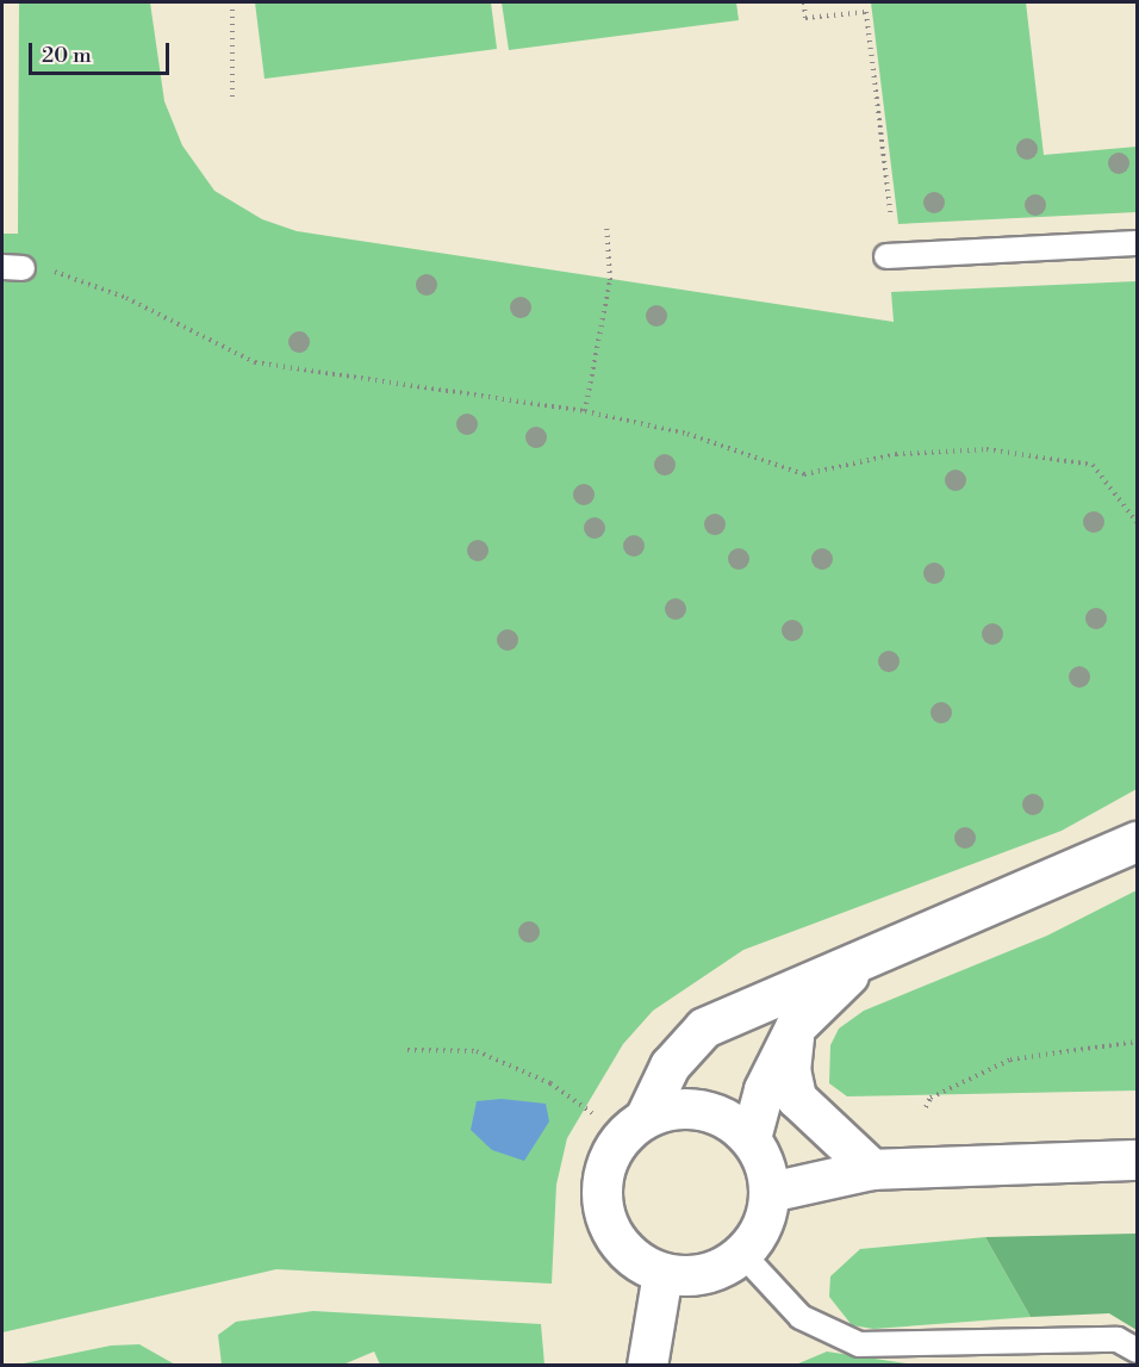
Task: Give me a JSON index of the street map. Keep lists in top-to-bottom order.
{
  "scale_bar": "20 m"
}
